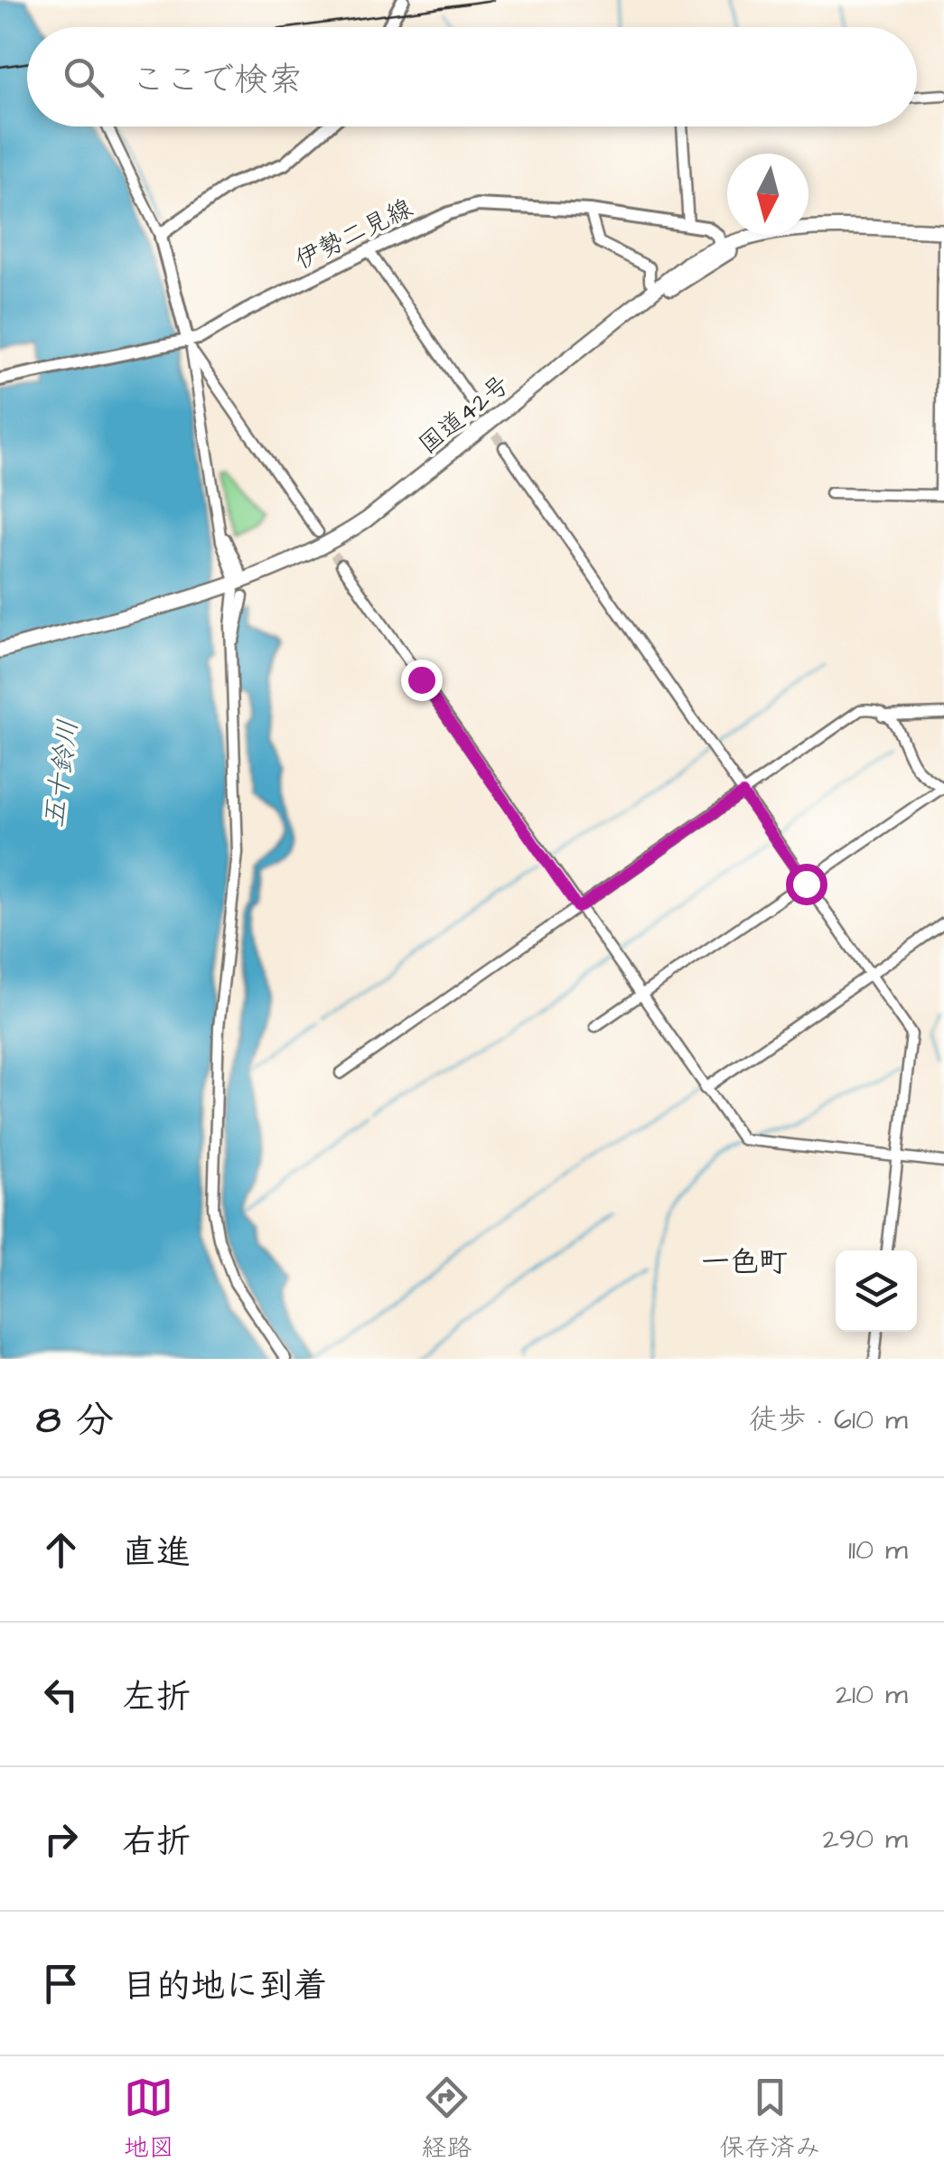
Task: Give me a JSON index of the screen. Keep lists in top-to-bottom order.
{
  "streets": {
    "highway": ["国道42号"],
    "main road": ["伊勢二見線"]
  },
  "crossings": [
    ["伊勢二見線", "国道42号"]
  ],
  "districts": ["一色町"],
  "water": ["五十鈴川"],
  "north": "bottom",
  "page": {
    "search": "ここで検索",
    "heading": ["8 分", "徒歩 · 610 m"],
    "list": [
      ["直進", "110 m"],
      ["左折", "210 m"],
      ["右折", "290 m"],
      "目的地に到着"
    ],
    "nav": ["地図", "経路", "保存済み"]
  }
}
